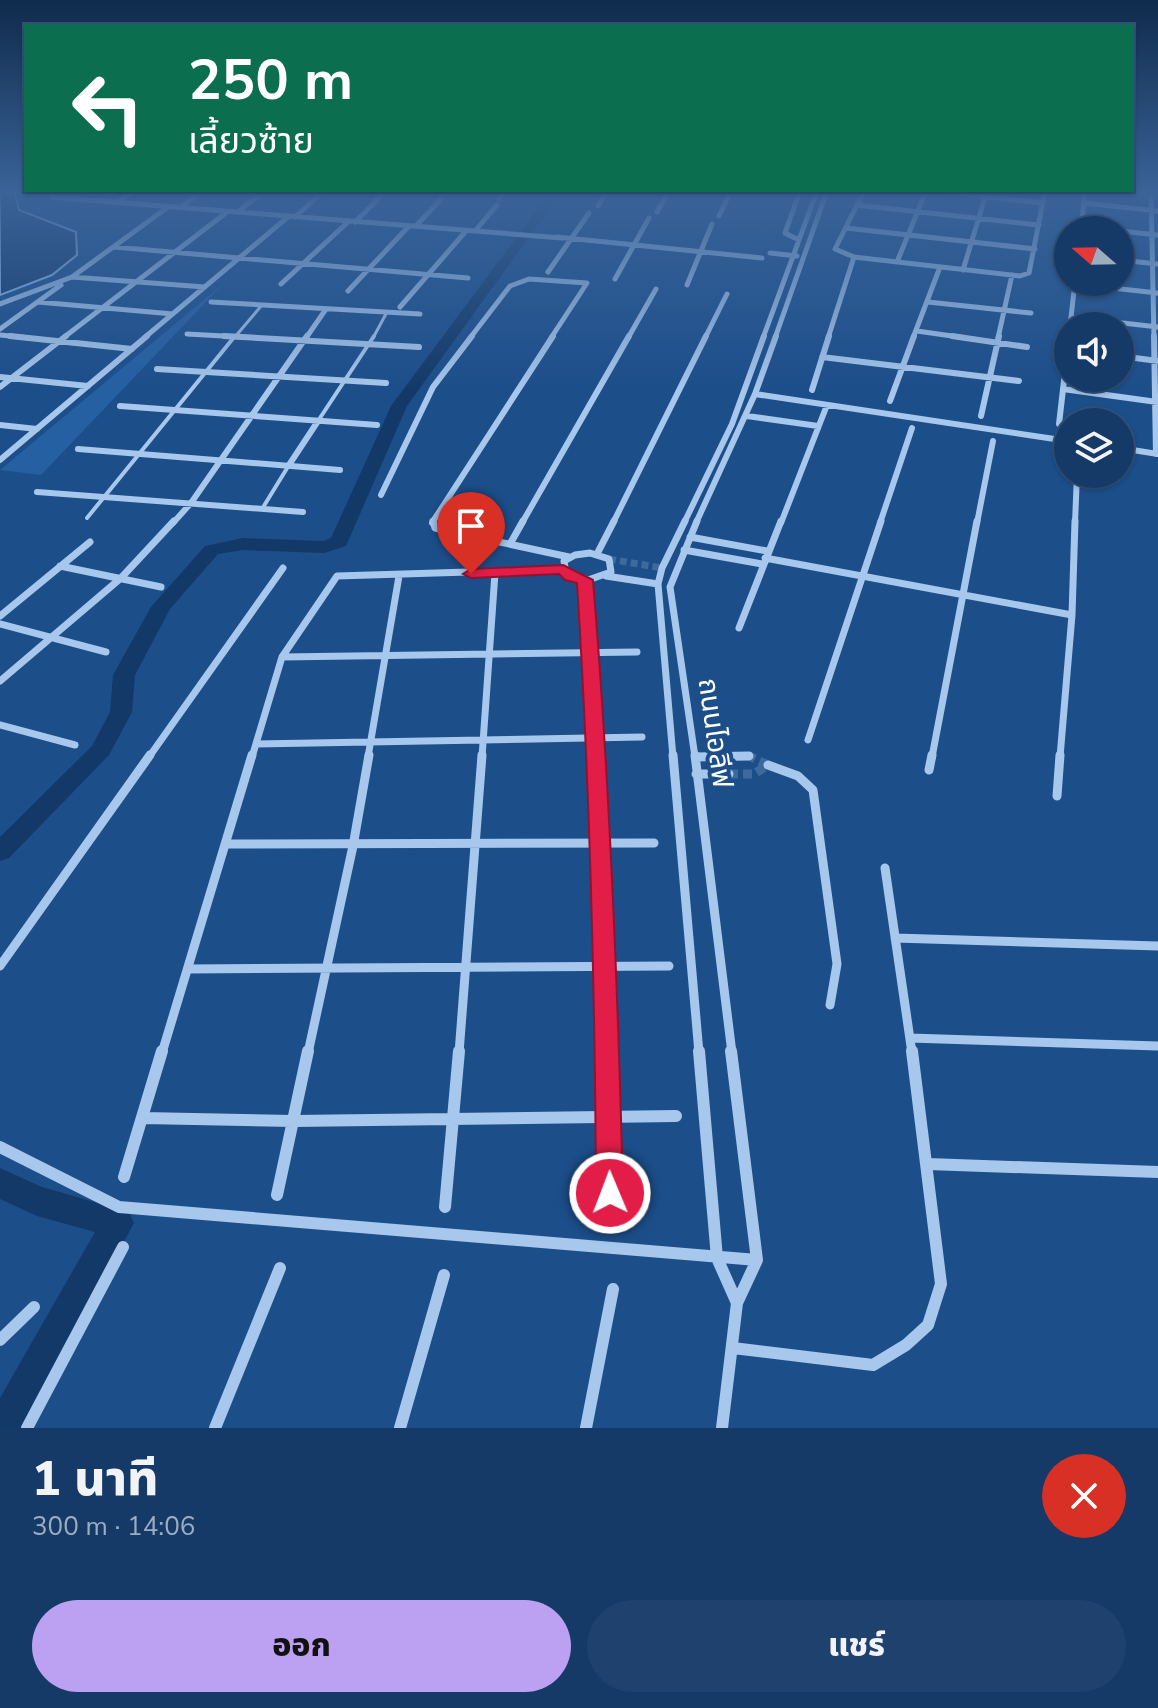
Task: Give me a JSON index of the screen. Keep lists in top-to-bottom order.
{
  "streets": {
    "street": ["ถนนไอลีฟ"]
  },
  "north": "left",
  "page": {
    "turn": ["250 m", "เลี้ยวซ้าย"],
    "heading": ["1 นาที", "300 m · 14:06"],
    "buttons": ["ออก", "แชร์"]
  }
}
